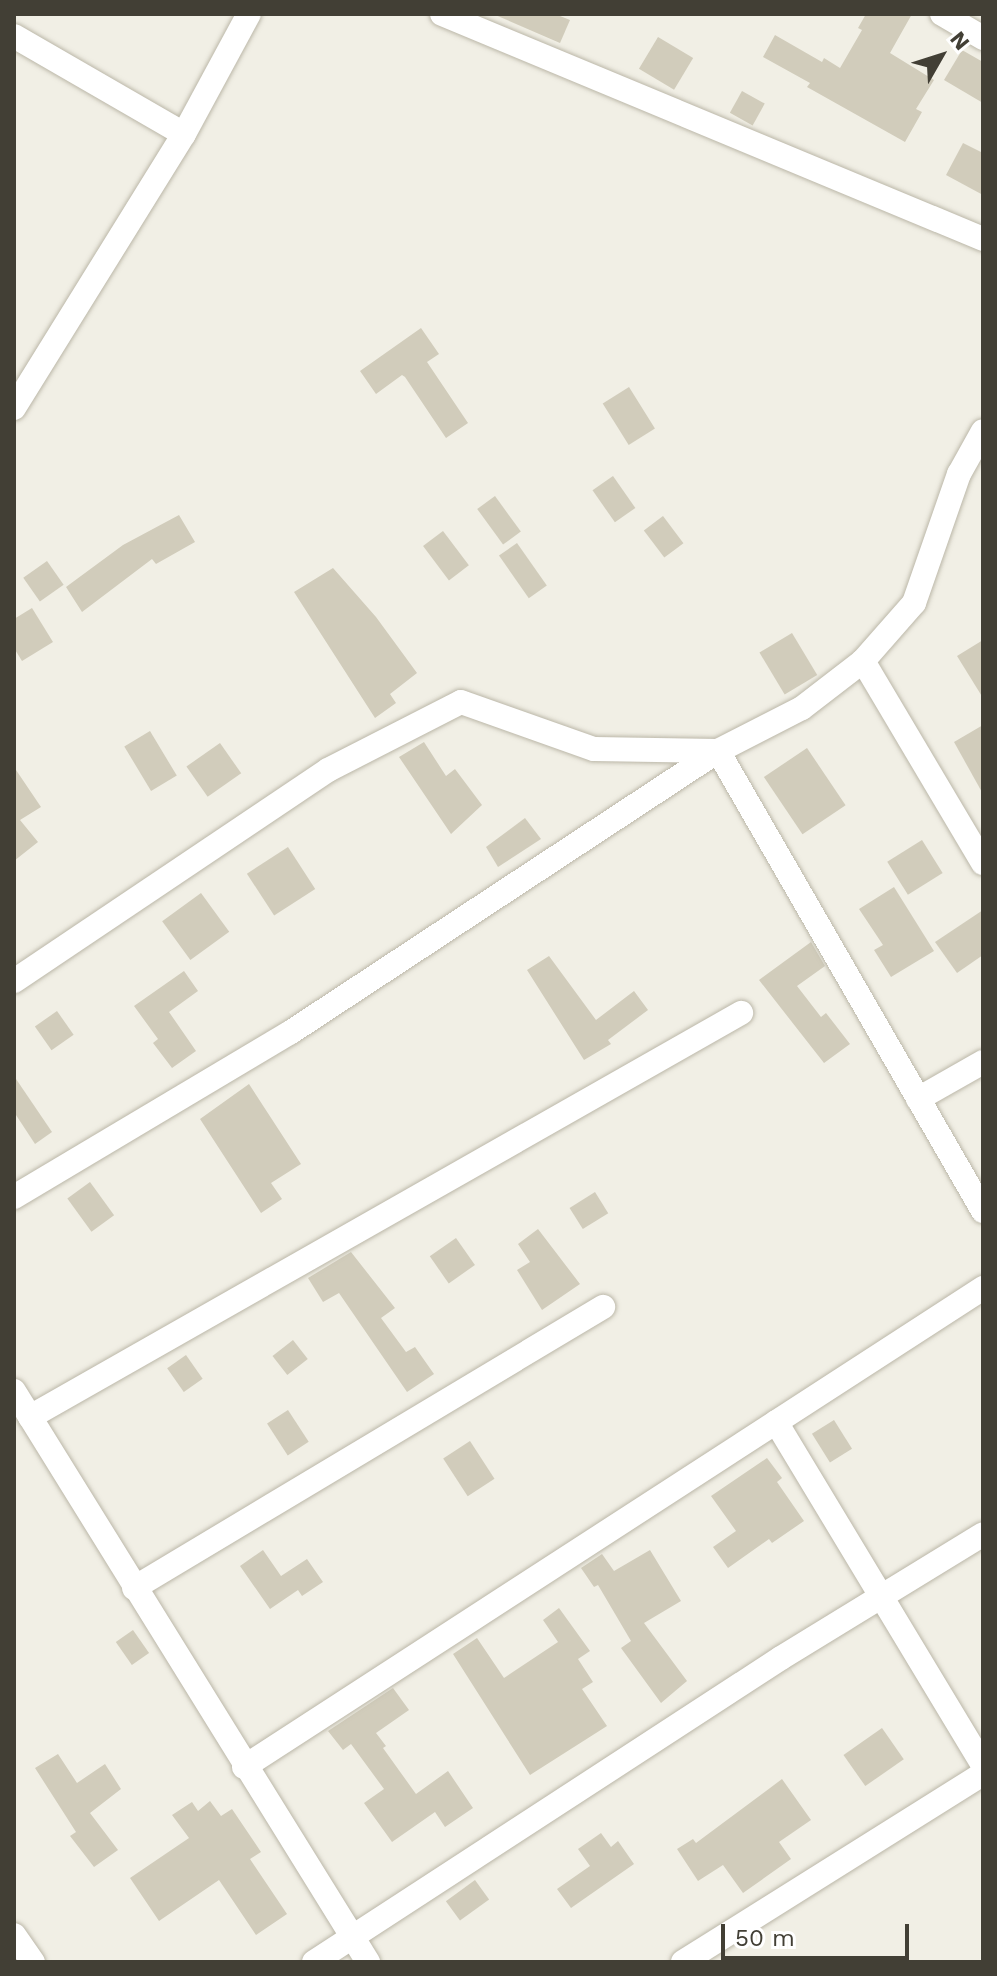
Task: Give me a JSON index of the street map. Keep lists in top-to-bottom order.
{
  "scale_bar": "50 m",
  "north": "top right"
}
